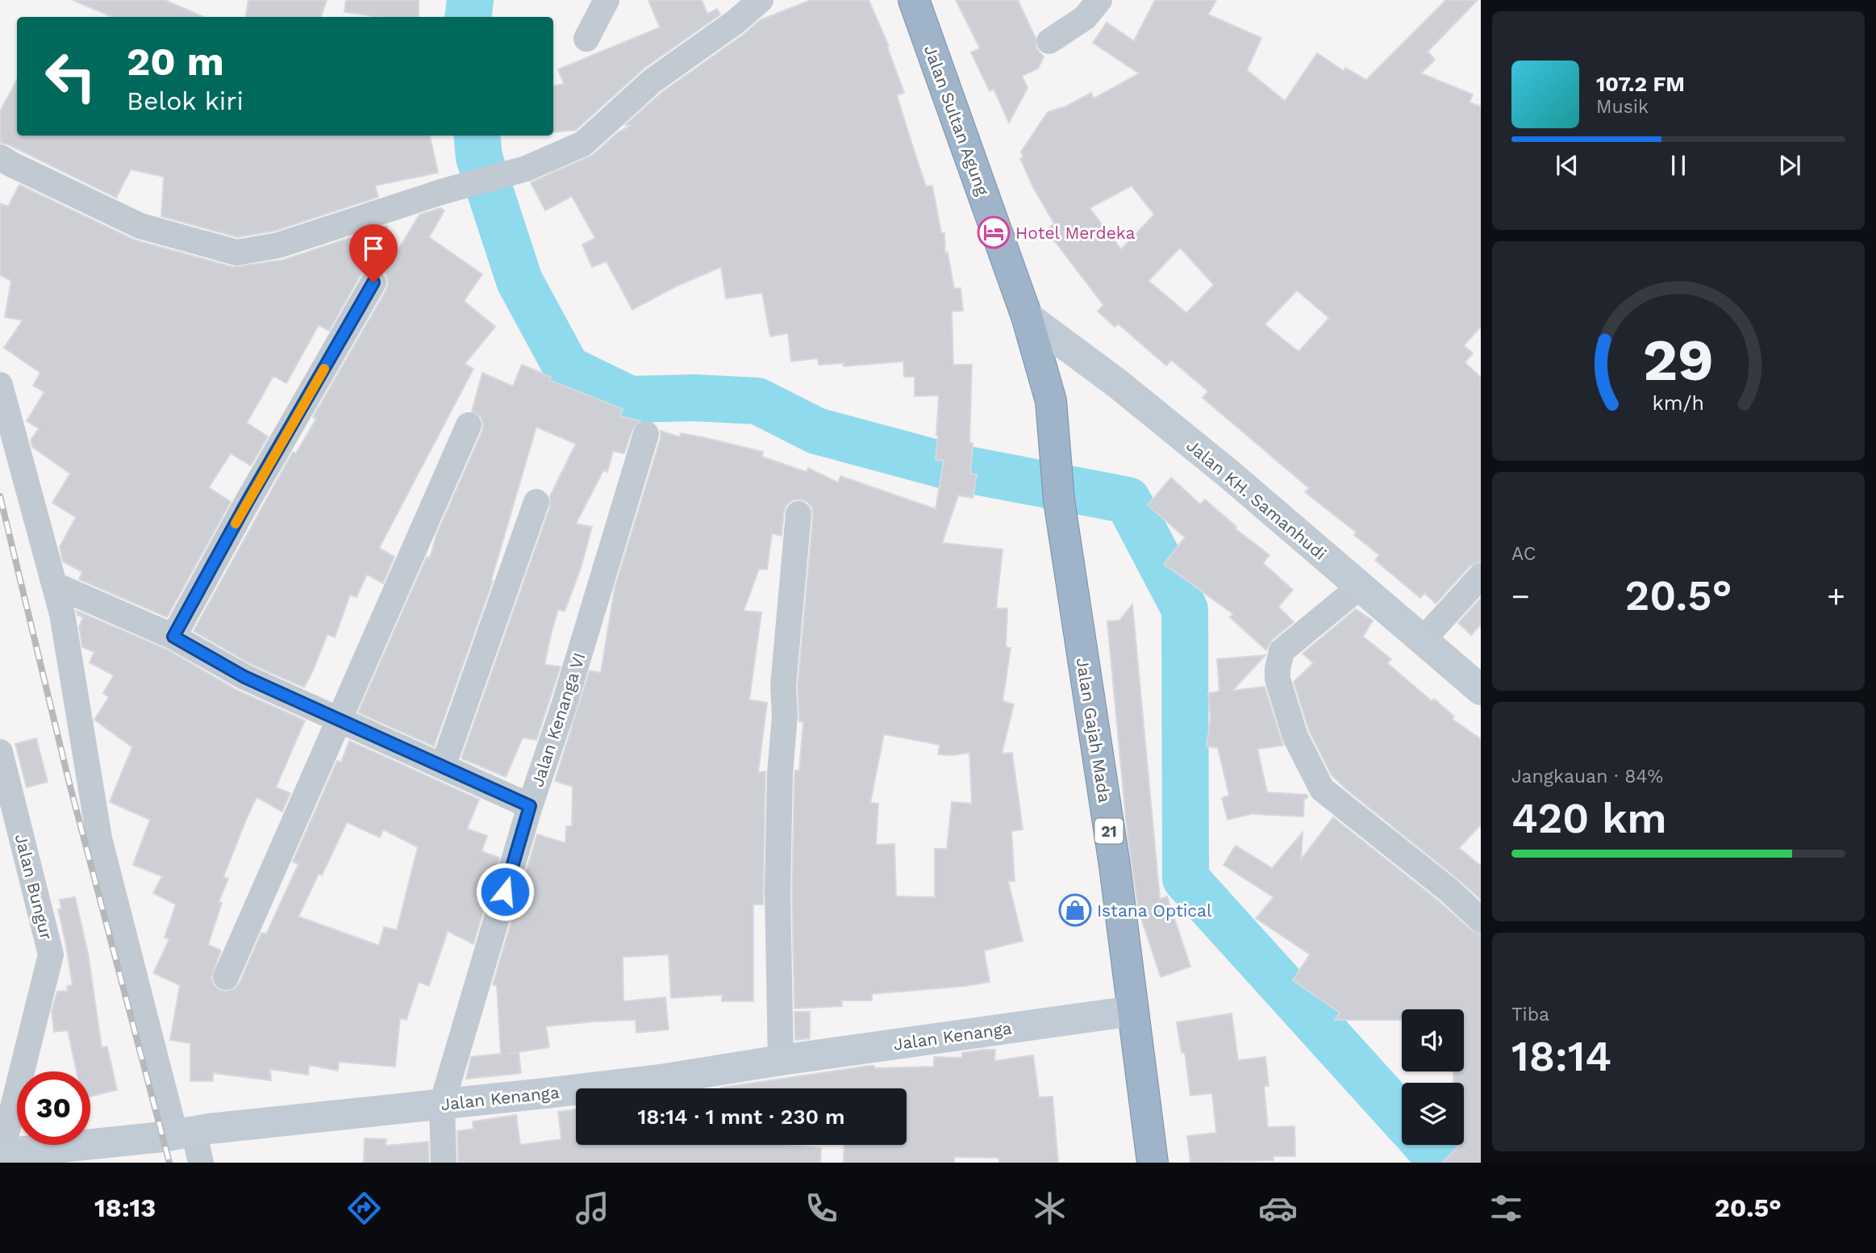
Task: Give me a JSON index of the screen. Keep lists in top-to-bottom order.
{
  "streets": {
    "highway": ["Jalan Sultan Agung", "Jalan Gajah Mada", "21"],
    "main road": ["Jalan KH. Samanhudi", "Jalan Kenanga"],
    "street": ["Jalan Kenanga VI", "Jalan Bungur"]
  },
  "crossings": [
    ["Jalan Sultan Agung", "Jalan KH. Samanhudi"],
    ["Jalan Sultan Agung", "Jalan Gajah Mada"],
    ["Jalan Kenanga VI", "Jalan Kenanga"],
    ["Jalan Gajah Mada", "Jalan Kenanga"],
    ["Jalan Bungur", "Jalan Kenanga"]
  ],
  "places": {
    "hotel": ["Hotel Merdeka"],
    "shop": ["Istana Optical"]
  },
  "page": {
    "turn": ["20 m", "Belok kiri"],
    "song": ["107.2 FM", "Musik"],
    "tile": [
      "AC",
      ["Jangkauan · 84%", "420 km"],
      ["Tiba", "18:14"]
    ],
    "heat": ["−", "20.5°", "+"],
    "limit": "30",
    "trip": "18:14 · 1 mnt · 230 m",
    "tabs": ["18:13", "20.5°"],
    "gauge": ["29", "km/h"]
  }
}
